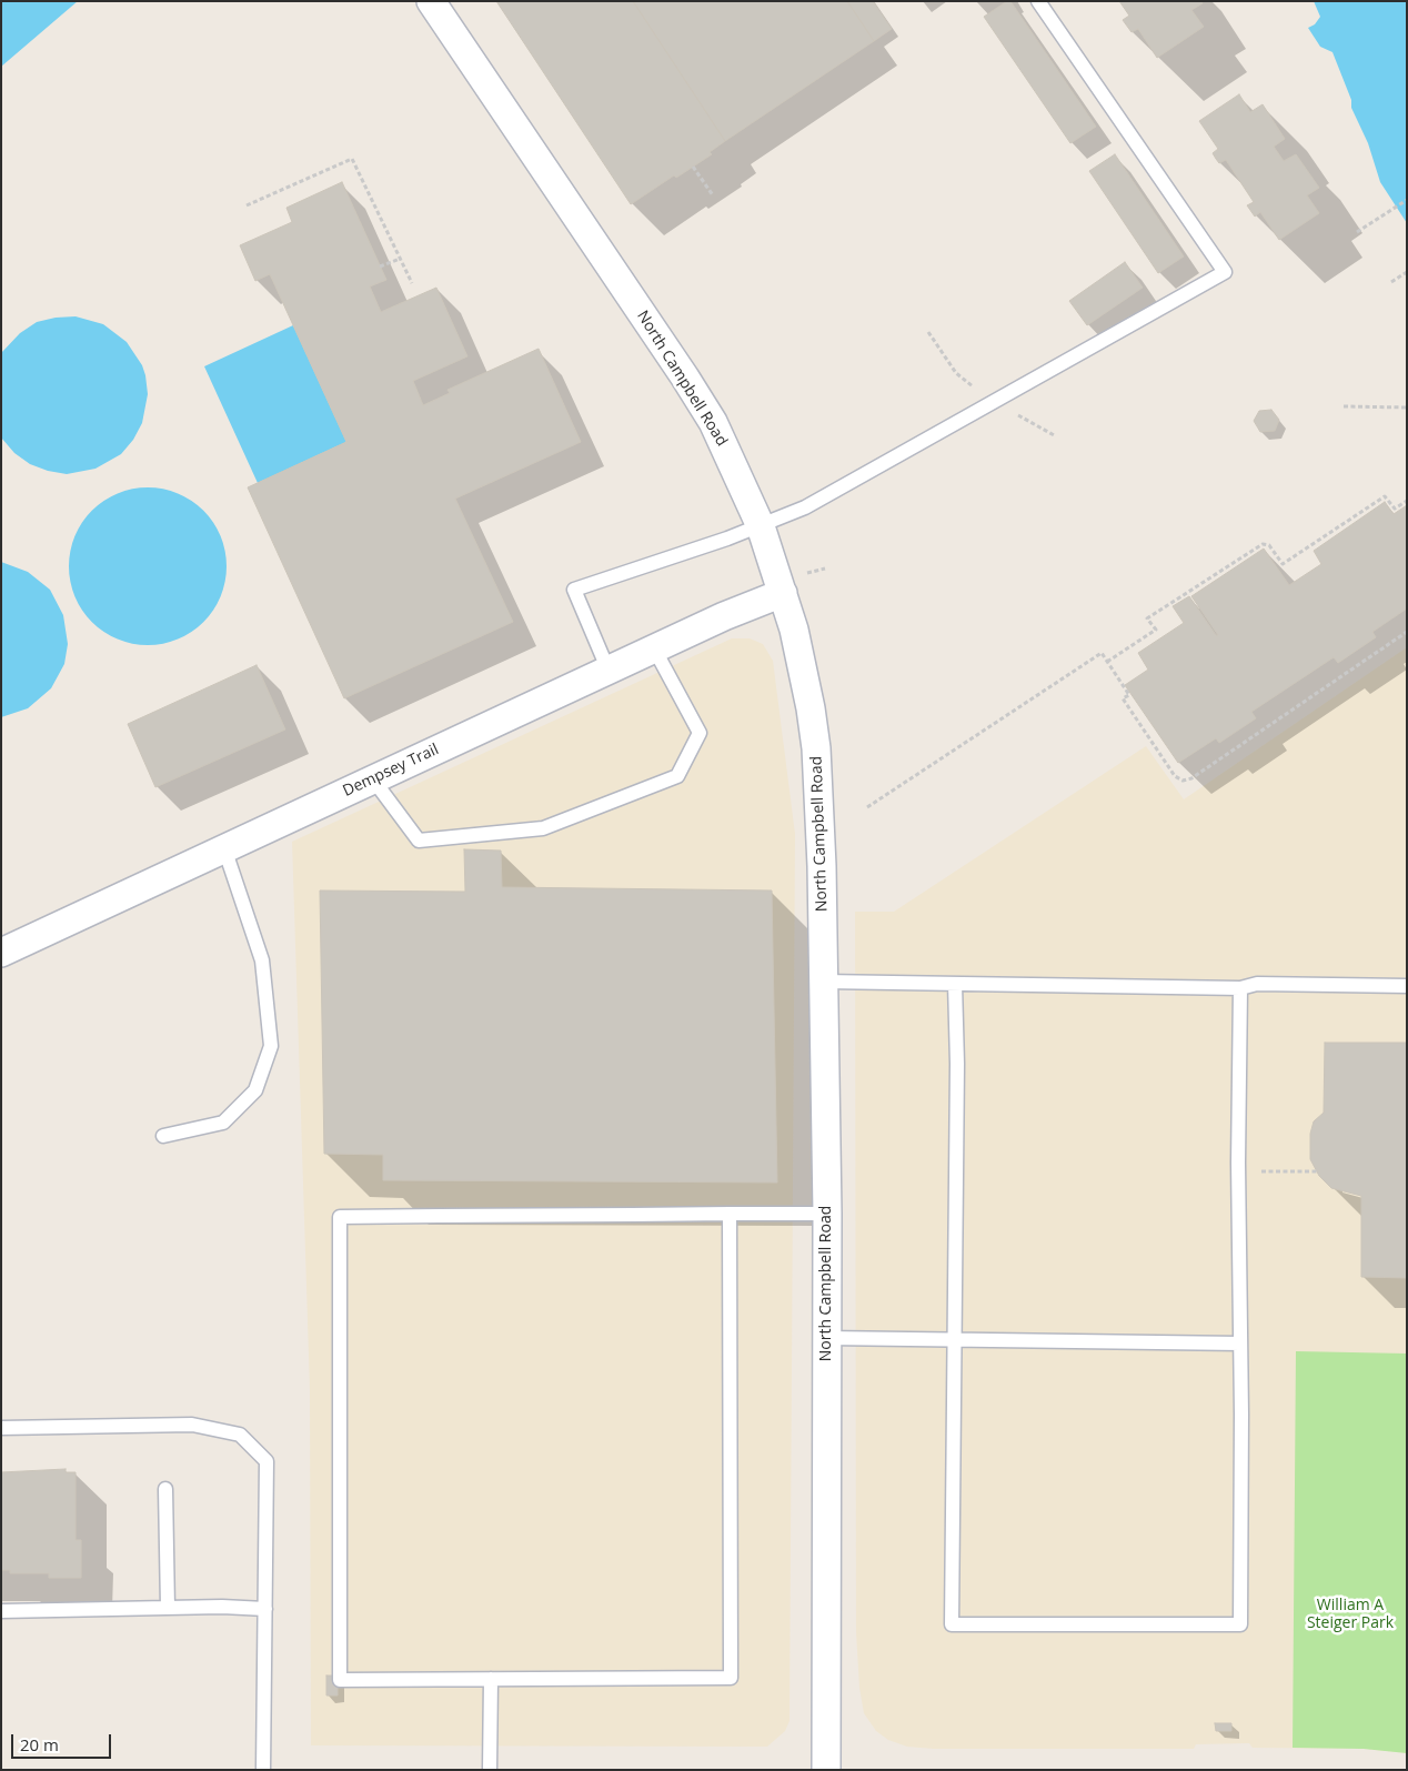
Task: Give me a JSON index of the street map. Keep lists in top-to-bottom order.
{
  "streets": {
    "street": ["North Campbell Road", "Dempsey Trail"]
  },
  "crossings": [
    ["North Campbell Road", "Dempsey Trail"]
  ],
  "parks": ["William A Steiger Park"],
  "scale_bar": "20 m"
}
